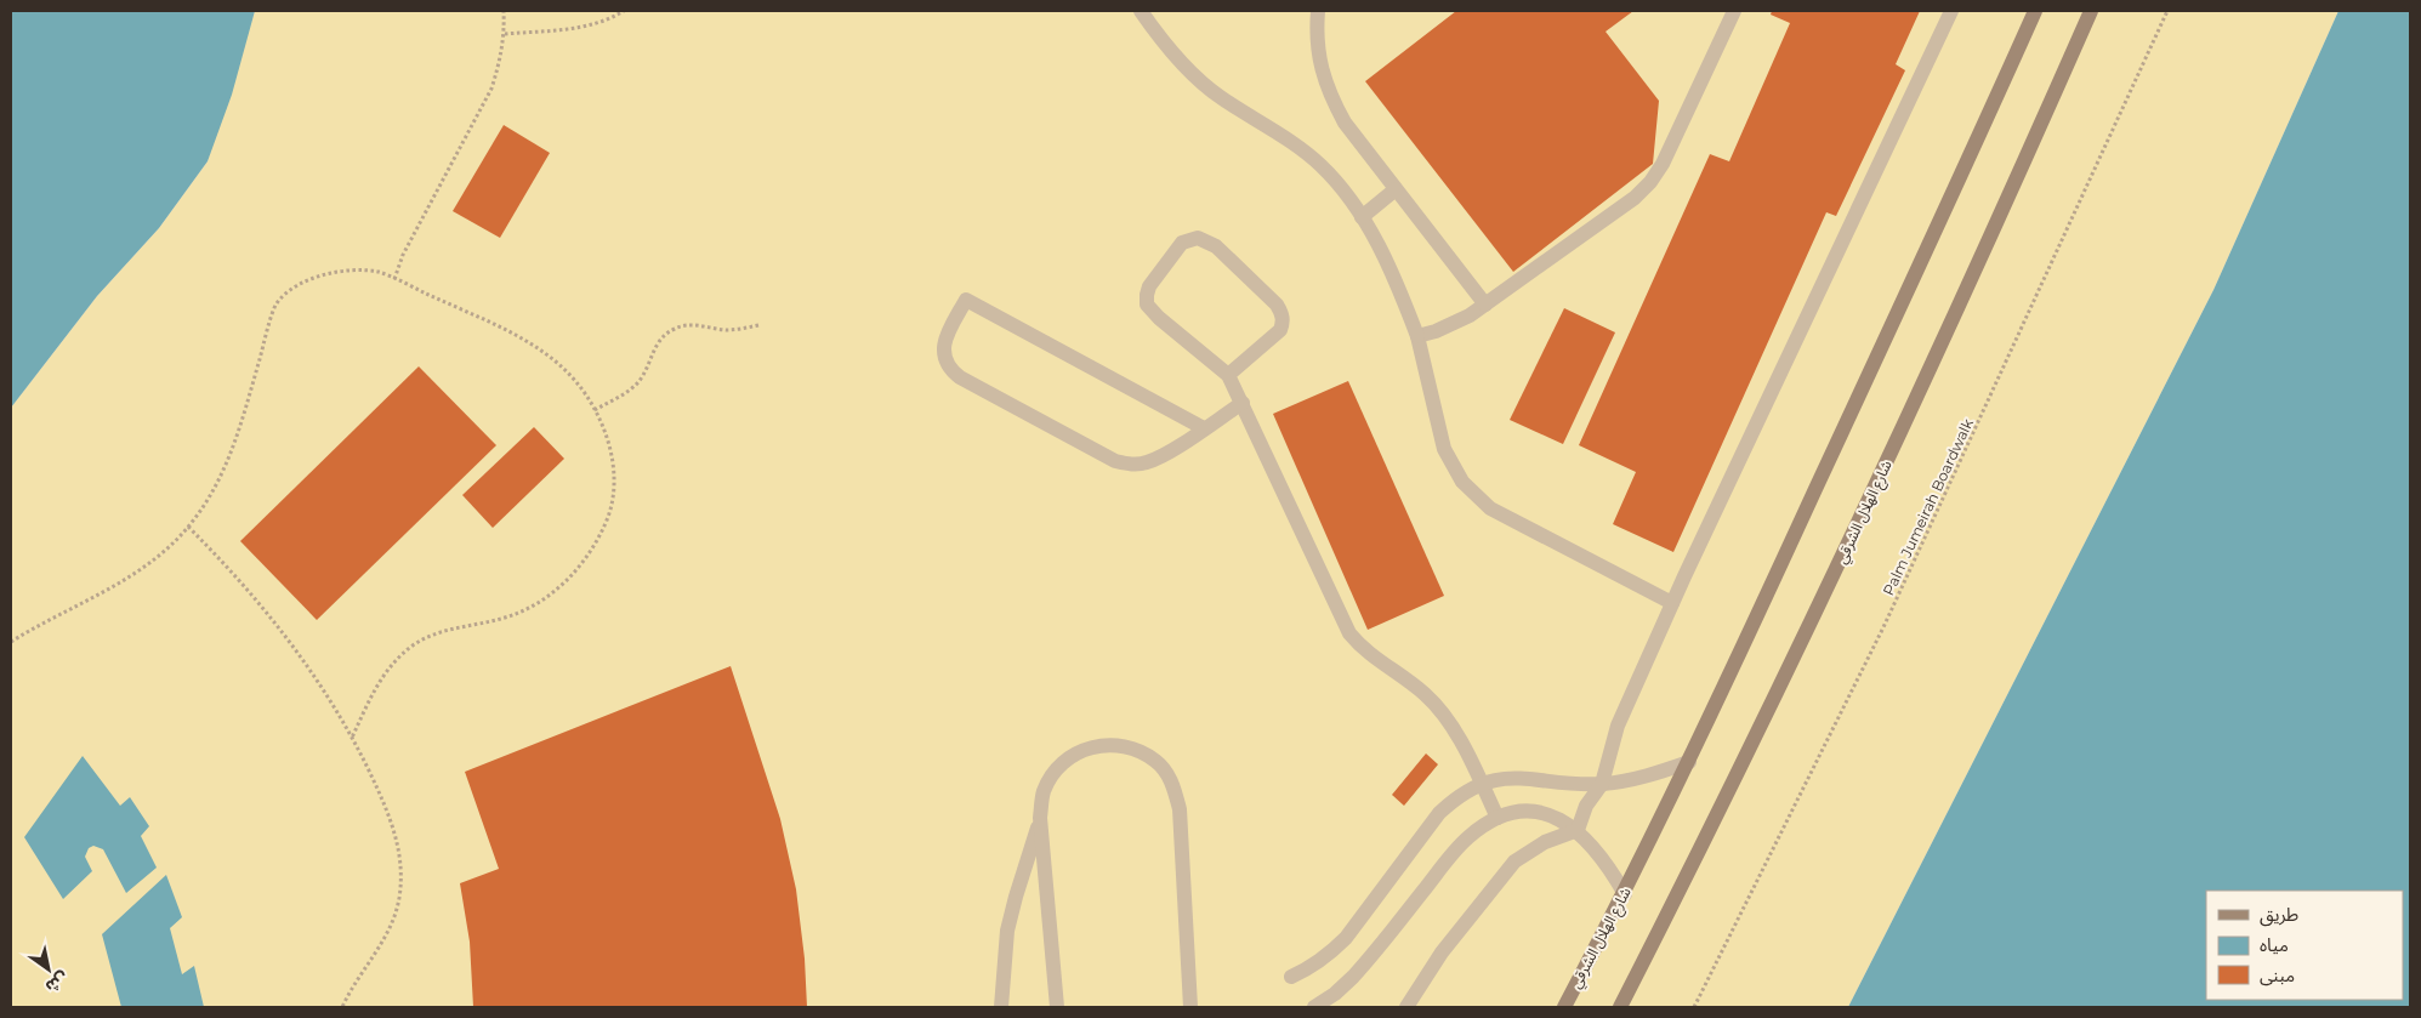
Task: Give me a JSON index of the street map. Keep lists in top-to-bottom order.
{
  "streets": {
    "main road": ["شارع الهلال الشرقي"],
    "path": ["Palm Jumeirah Boardwalk"]
  },
  "legend": ["طريق", "مياه", "مبنى"],
  "north": "bottom right"
}
